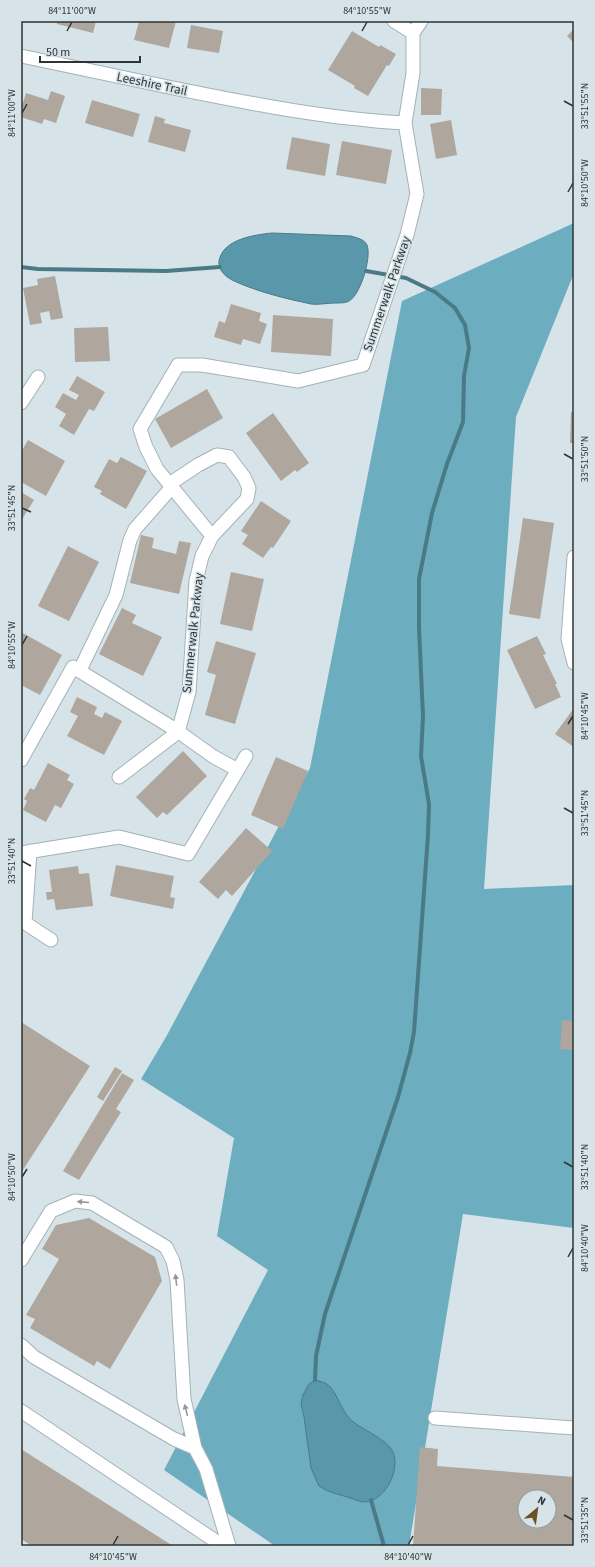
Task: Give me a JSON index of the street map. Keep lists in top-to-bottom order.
{
  "streets": {
    "street": ["Leeshire Trail", "Summerwalk Parkway"]
  },
  "crossings": [
    ["Leeshire Trail", "Summerwalk Parkway"]
  ],
  "scale_bar": "50 m",
  "north": "top right",
  "coordinates": [
    "84°11'00\"W",
    "84°10'55\"W",
    "33°51'55\"N",
    "84°10'50\"W",
    "33°51'50\"N",
    "33°51'45\"N",
    "84°10'45\"W",
    "33°51'40\"N",
    "84°10'40\"W",
    "33°51'35\"N"
  ]
}
